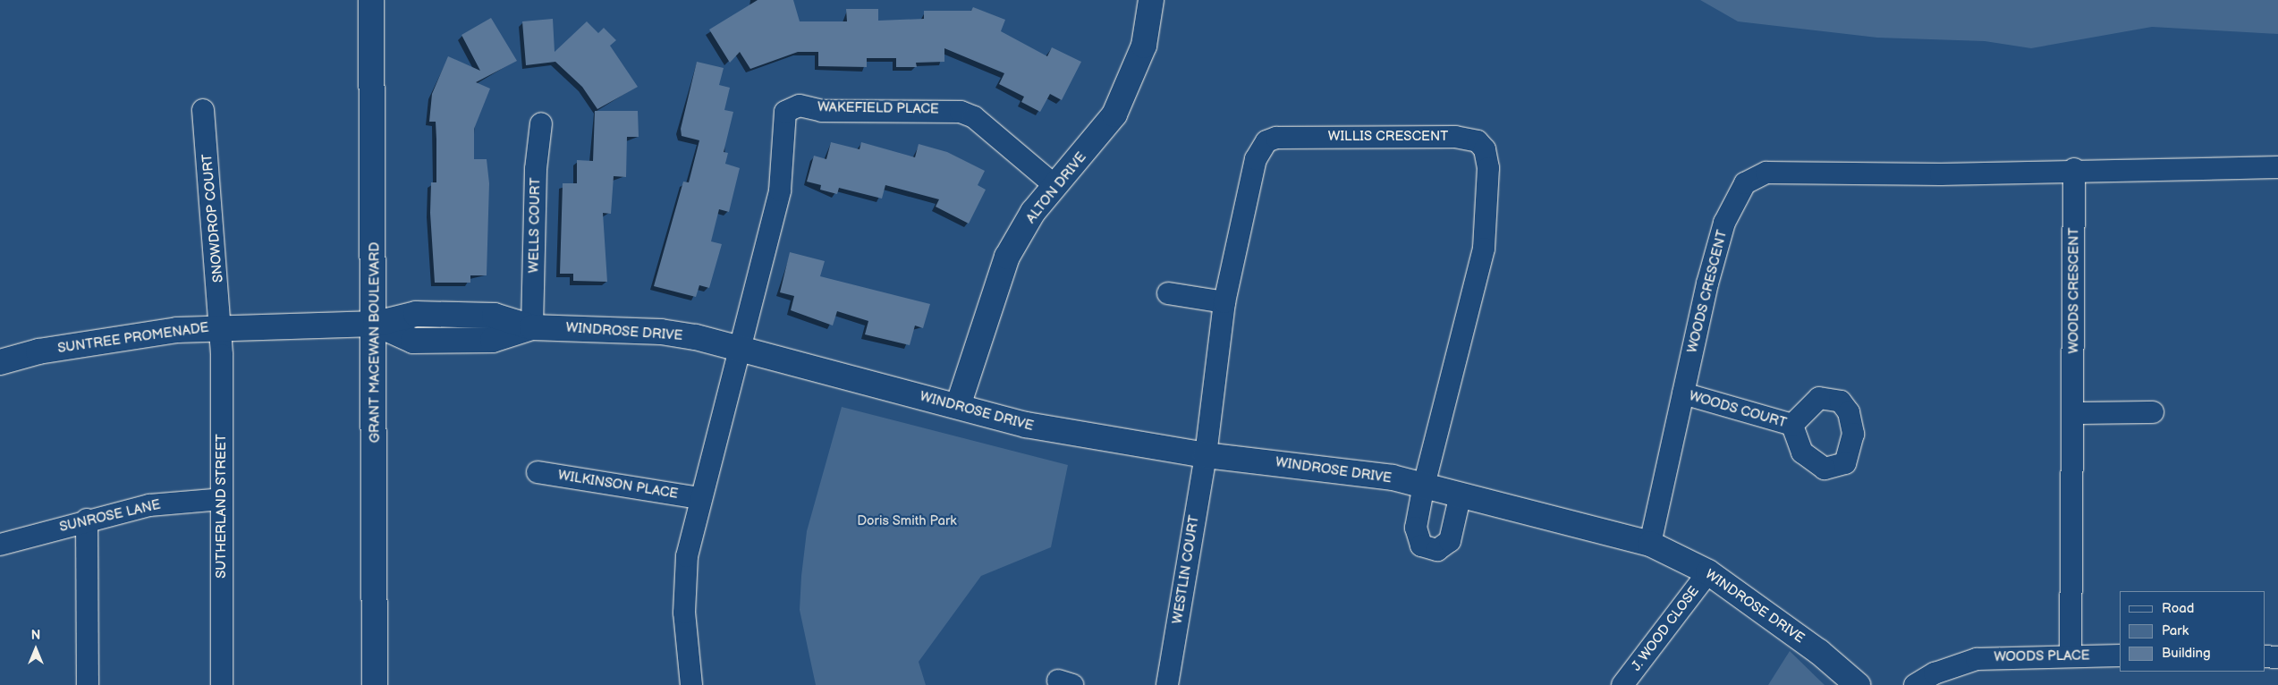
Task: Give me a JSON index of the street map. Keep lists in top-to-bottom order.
{
  "streets": {
    "street": [
      "WAKEFIELD PLACE",
      "WILLIS CRESCENT",
      "ALTON DRIVE",
      "SNOWDROP COURT",
      "WELLS COURT",
      "WOODS CRESCENT",
      "WINDROSE DRIVE",
      "SUNTREE PROMENADE",
      "GRANT MACEWAN BOULEVARD",
      "WOODS COURT",
      "WILKINSON PLACE",
      "SUTHERLAND STREET",
      "SUNROSE LANE",
      "WESTLIN COURT",
      "J. WOOD CLOSE",
      "WOODS PLACE"
    ]
  },
  "crossings": [
    ["WAKEFIELD PLACE", "ALTON DRIVE"],
    ["WAKEFIELD PLACE", "WINDROSE DRIVE"],
    ["WILLIS CRESCENT", "WINDROSE DRIVE"],
    ["WILLIS CRESCENT", "WESTLIN COURT"],
    ["ALTON DRIVE", "WINDROSE DRIVE"],
    ["SNOWDROP COURT", "SUNTREE PROMENADE"],
    ["SNOWDROP COURT", "SUTHERLAND STREET"],
    ["WELLS COURT", "WINDROSE DRIVE"],
    ["WOODS CRESCENT", "WINDROSE DRIVE"],
    ["WOODS CRESCENT", "WOODS COURT"],
    ["WOODS CRESCENT", "WOODS PLACE"],
    ["WINDROSE DRIVE", "SUNTREE PROMENADE"],
    ["WINDROSE DRIVE", "GRANT MACEWAN BOULEVARD"],
    ["WINDROSE DRIVE", "WESTLIN COURT"],
    ["WINDROSE DRIVE", "J. WOOD CLOSE"],
    ["SUNTREE PROMENADE", "GRANT MACEWAN BOULEVARD"],
    ["SUNTREE PROMENADE", "SUTHERLAND STREET"],
    ["SUTHERLAND STREET", "SUNROSE LANE"]
  ],
  "parks": ["Doris Smith Park"],
  "legend": ["Road", "Park", "Building"],
  "north": "top"
}
